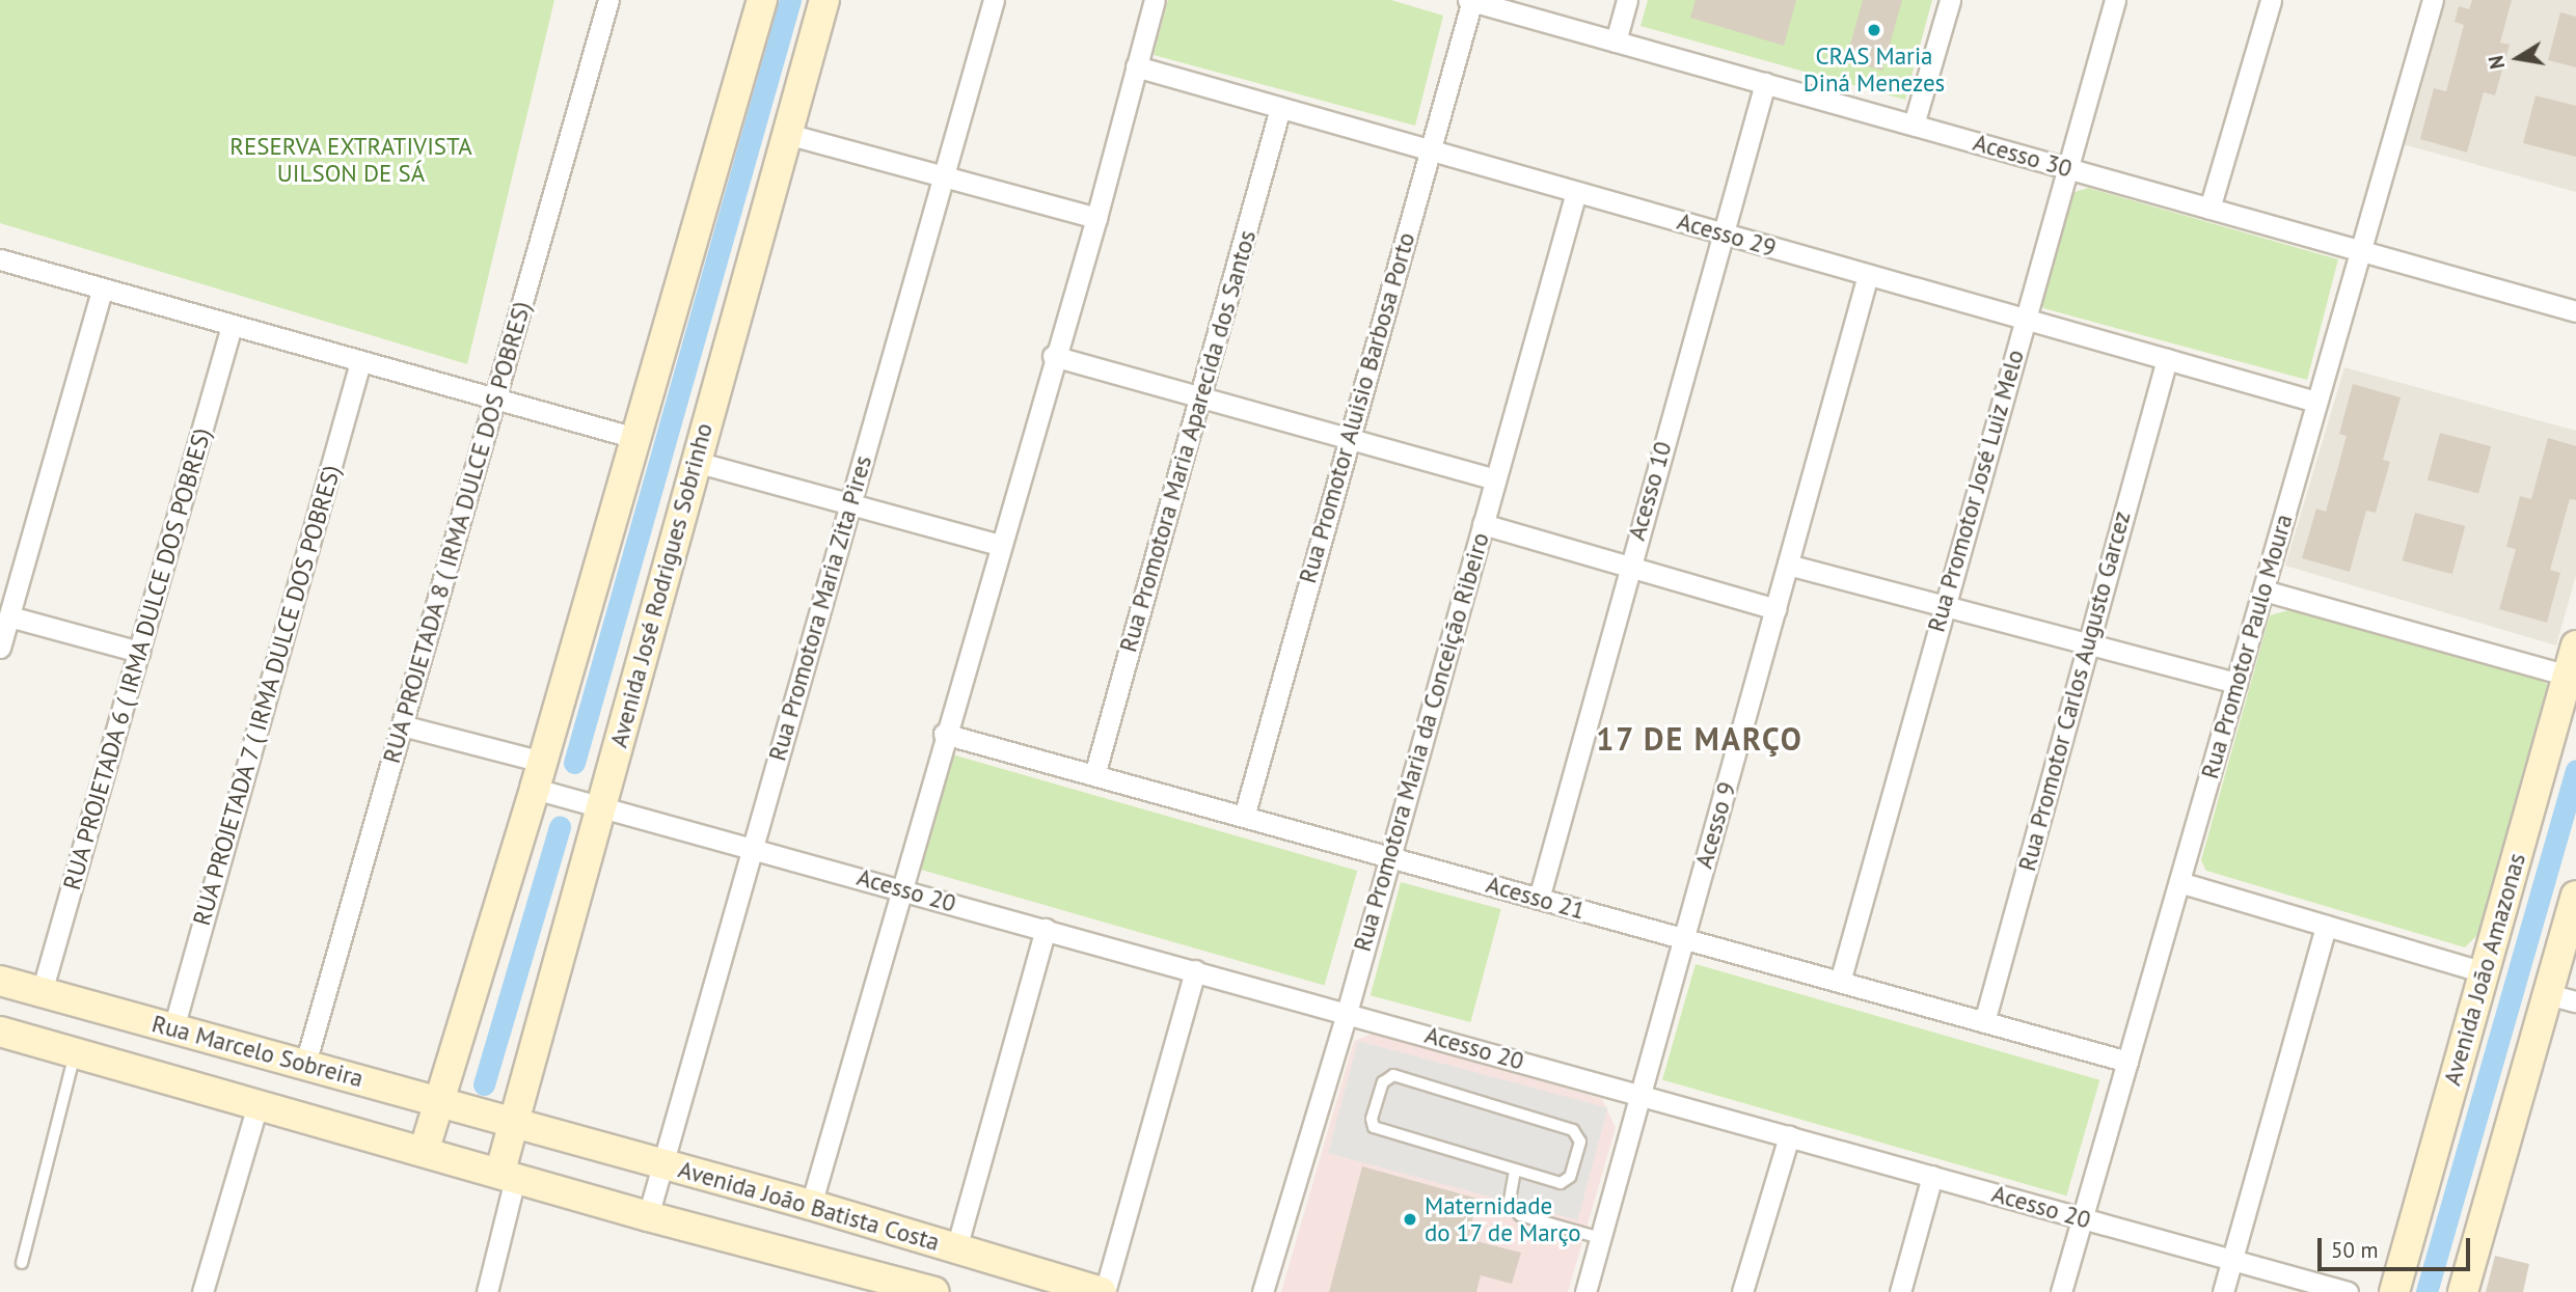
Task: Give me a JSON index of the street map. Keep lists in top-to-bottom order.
{
  "streets": {
    "street": [
      "Acesso 30",
      "Acesso 29",
      "Rua Promotor Aluisio Barbosa Porto",
      "Rua Promotora Maria Aparecida dos Santos",
      "Acesso 10",
      "Rua Promotor José Luiz Melo",
      "RUA PROJETADA 8 ( IRMA DULCE DOS POBRES)",
      "Avenida José Rodrigues Sobrinho",
      "Rua Promotora Maria Zita Pires",
      "Rua Promotor Paulo Moura",
      "RUA PROJETADA 6 ( IRMA DULCE DOS POBRES)",
      "Rua Promotor Carlos Augusto Garcez",
      "RUA PROJETADA 7 ( IRMA DULCE DOS POBRES)",
      "Rua Promotora Maria da Conceição Ribeiro",
      "Acesso 9",
      "Acesso 20",
      "Acesso 21",
      "Avenida João Amazonas",
      "Rua Marcelo Sobreira",
      "Avenida João Batista Costa"
    ]
  },
  "crossings": [
    ["Acesso 30", "Rua Promotor Aluisio Barbosa Porto"],
    ["Acesso 30", "Acesso 10"],
    ["Acesso 30", "Rua Promotor José Luiz Melo"],
    ["Acesso 30", "Rua Promotor Paulo Moura"],
    ["Acesso 29", "Rua Promotor Aluisio Barbosa Porto"],
    ["Acesso 29", "Rua Promotora Maria Aparecida dos Santos"],
    ["Acesso 29", "Acesso 10"],
    ["Acesso 29", "Rua Promotor José Luiz Melo"],
    ["Acesso 29", "Rua Promotor Paulo Moura"],
    ["Acesso 29", "Rua Promotor Carlos Augusto Garcez"],
    ["Acesso 29", "Rua Promotora Maria da Conceição Ribeiro"],
    ["Acesso 29", "Acesso 9"],
    ["Rua Promotor Aluisio Barbosa Porto", "Acesso 21"],
    ["Rua Promotora Maria Aparecida dos Santos", "Acesso 21"],
    ["Acesso 10", "Acesso 21"],
    ["Rua Promotor José Luiz Melo", "Acesso 21"],
    ["RUA PROJETADA 8 ( IRMA DULCE DOS POBRES)", "Acesso 20"],
    ["RUA PROJETADA 8 ( IRMA DULCE DOS POBRES)", "Rua Marcelo Sobreira"],
    ["Avenida José Rodrigues Sobrinho", "Acesso 20"],
    ["Avenida José Rodrigues Sobrinho", "Rua Marcelo Sobreira"],
    ["Avenida José Rodrigues Sobrinho", "Avenida João Batista Costa"],
    ["Rua Promotora Maria Zita Pires", "Acesso 20"],
    ["Rua Promotora Maria Zita Pires", "Rua Marcelo Sobreira"],
    ["Rua Promotora Maria Zita Pires", "Avenida João Batista Costa"],
    ["Rua Promotor Paulo Moura", "Acesso 20"],
    ["Rua Promotor Paulo Moura", "Acesso 21"],
    ["RUA PROJETADA 6 ( IRMA DULCE DOS POBRES)", "Rua Marcelo Sobreira"],
    ["Rua Promotor Carlos Augusto Garcez", "Acesso 21"],
    ["RUA PROJETADA 7 ( IRMA DULCE DOS POBRES)", "Rua Marcelo Sobreira"],
    ["Rua Promotora Maria da Conceição Ribeiro", "Acesso 20"],
    ["Rua Promotora Maria da Conceição Ribeiro", "Acesso 21"],
    ["Acesso 9", "Acesso 20"],
    ["Acesso 9", "Acesso 21"],
    ["Rua Marcelo Sobreira", "Avenida João Batista Costa"]
  ],
  "districts": ["17 DE MARÇO"],
  "parks": ["RESERVA EXTRATIVISTA UILSON DE SÁ"],
  "places": ["CRAS Maria Diná Menezes", "Maternidade do 17 de Março"],
  "scale_bar": "50 m",
  "north": "left"
}
